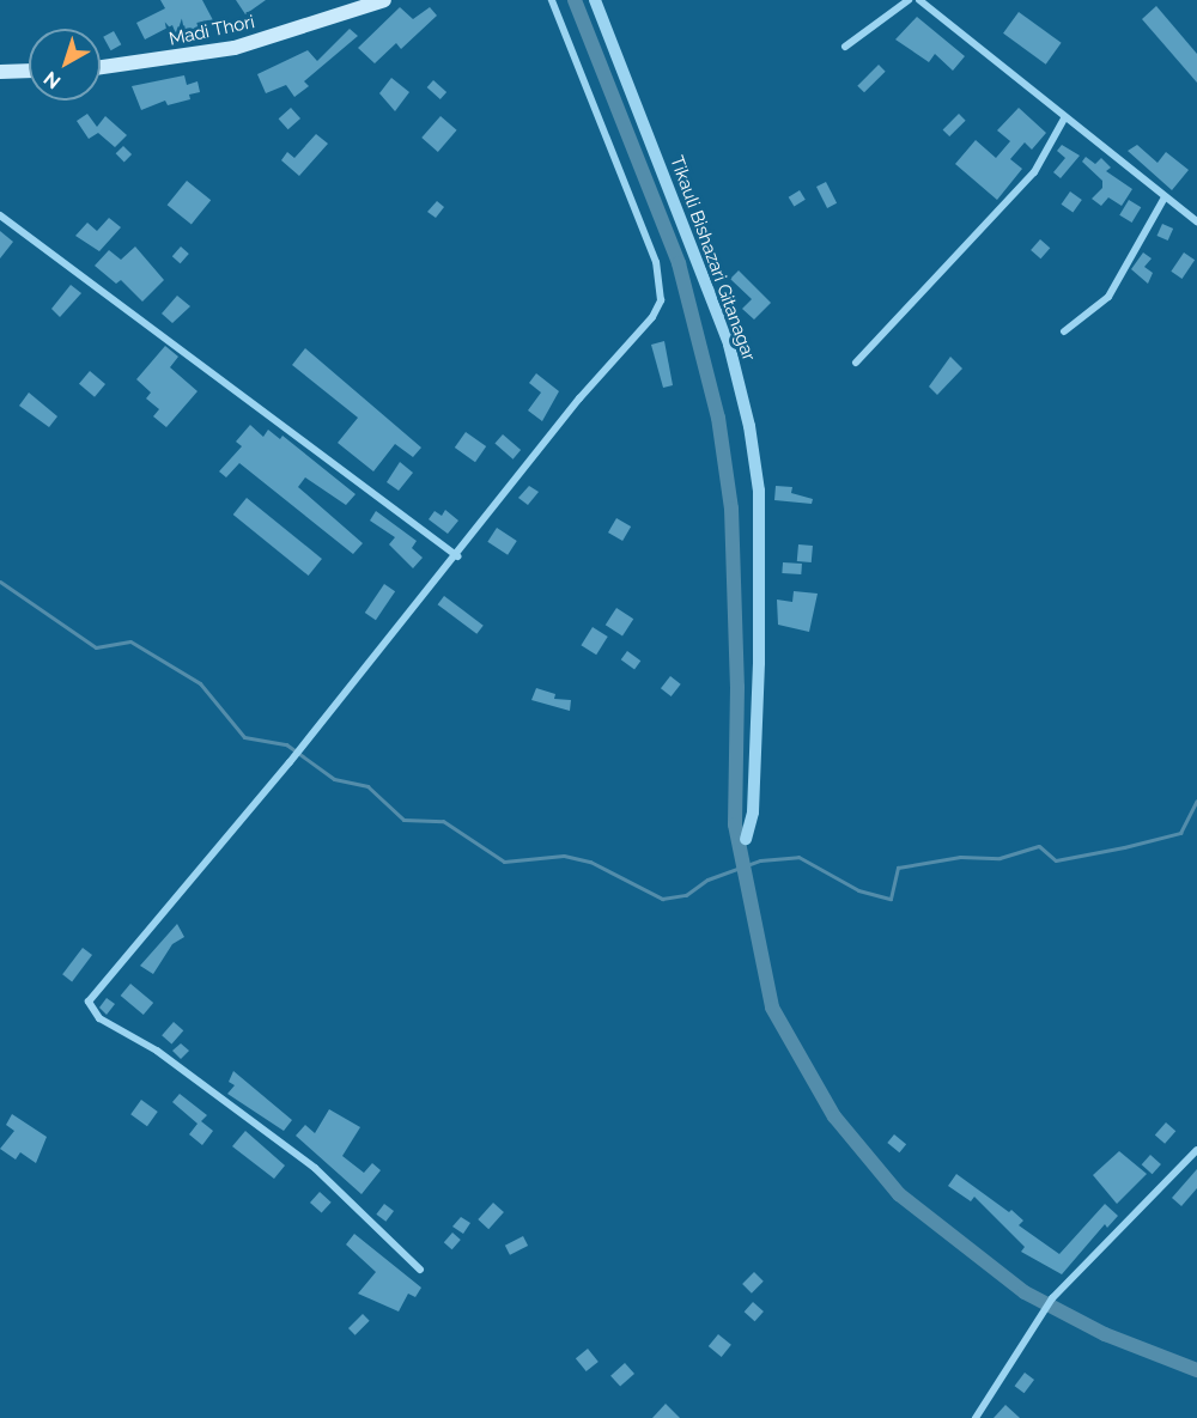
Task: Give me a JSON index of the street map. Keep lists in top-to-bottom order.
{
  "streets": {
    "main road": ["Madi Thori"],
    "street": ["Tikauli Bishazari Gitanagar"]
  },
  "north": "bottom left"
}
